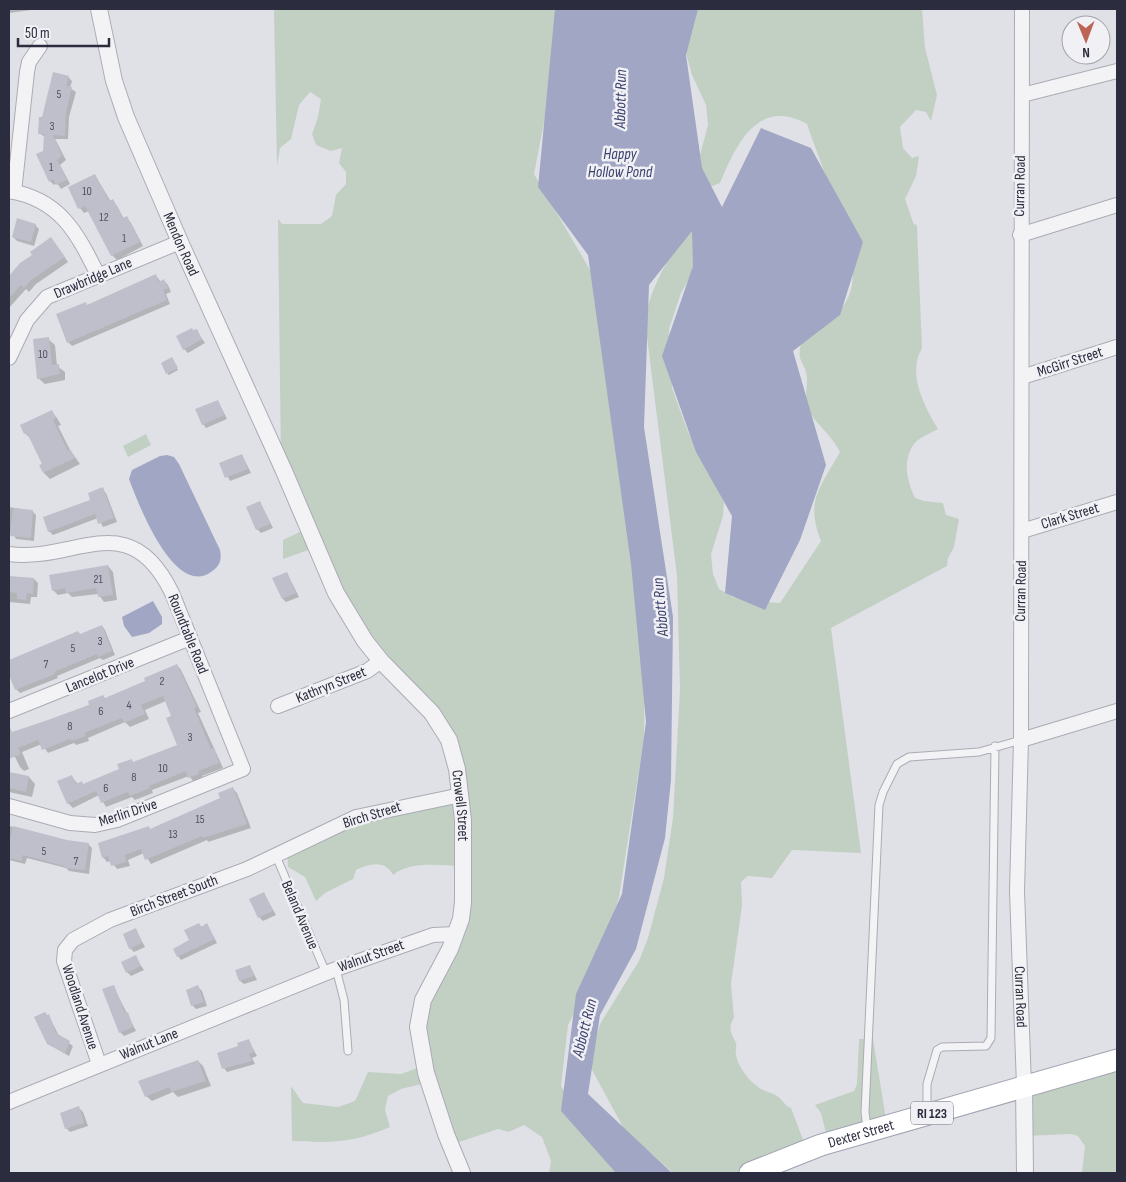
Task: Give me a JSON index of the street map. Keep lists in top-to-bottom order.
{
  "streets": {
    "main road": ["RI 123", "Dexter Street"],
    "street": [
      "Curran Road",
      "Mendon Road",
      "Drawbridge Lane",
      "McGirr Street",
      "Clark Street",
      "Roundtable Road",
      "Lancelot Drive",
      "Kathryn Street",
      "Crowell Street",
      "Merlin Drive",
      "Birch Street",
      "Birch Street South",
      "Walnut Street",
      "Woodland Avenue",
      "Walnut Lane"
    ],
    "lane": ["Beland Avenue"]
  },
  "crossings": [
    ["Curran Road", "McGirr Street"],
    ["Curran Road", "Clark Street"],
    ["Curran Road", "Dexter Street"],
    ["Mendon Road", "Drawbridge Lane"],
    ["Mendon Road", "Crowell Street"],
    ["Roundtable Road", "Lancelot Drive"],
    ["Roundtable Road", "Merlin Drive"],
    ["Kathryn Street", "Crowell Street"],
    ["Crowell Street", "Birch Street"],
    ["Crowell Street", "Walnut Street"],
    ["Birch Street", "Birch Street South"],
    ["Birch Street", "Beland Avenue"],
    ["Birch Street South", "Beland Avenue"],
    ["Birch Street South", "Woodland Avenue"],
    ["Beland Avenue", "Walnut Street"],
    ["Walnut Street", "Walnut Lane"],
    ["Woodland Avenue", "Walnut Lane"]
  ],
  "water": ["Abbott Run", "Happy Hollow Pond"],
  "house_numbers": [
    "5",
    "3",
    "1",
    "10",
    "12",
    "1",
    "10",
    "21",
    "3",
    "5",
    "7",
    "2",
    "4",
    "6",
    "8",
    "3",
    "10",
    "8",
    "6",
    "15",
    "13",
    "5",
    "7"
  ],
  "scale_bar": "50 m",
  "north": "bottom"
}
